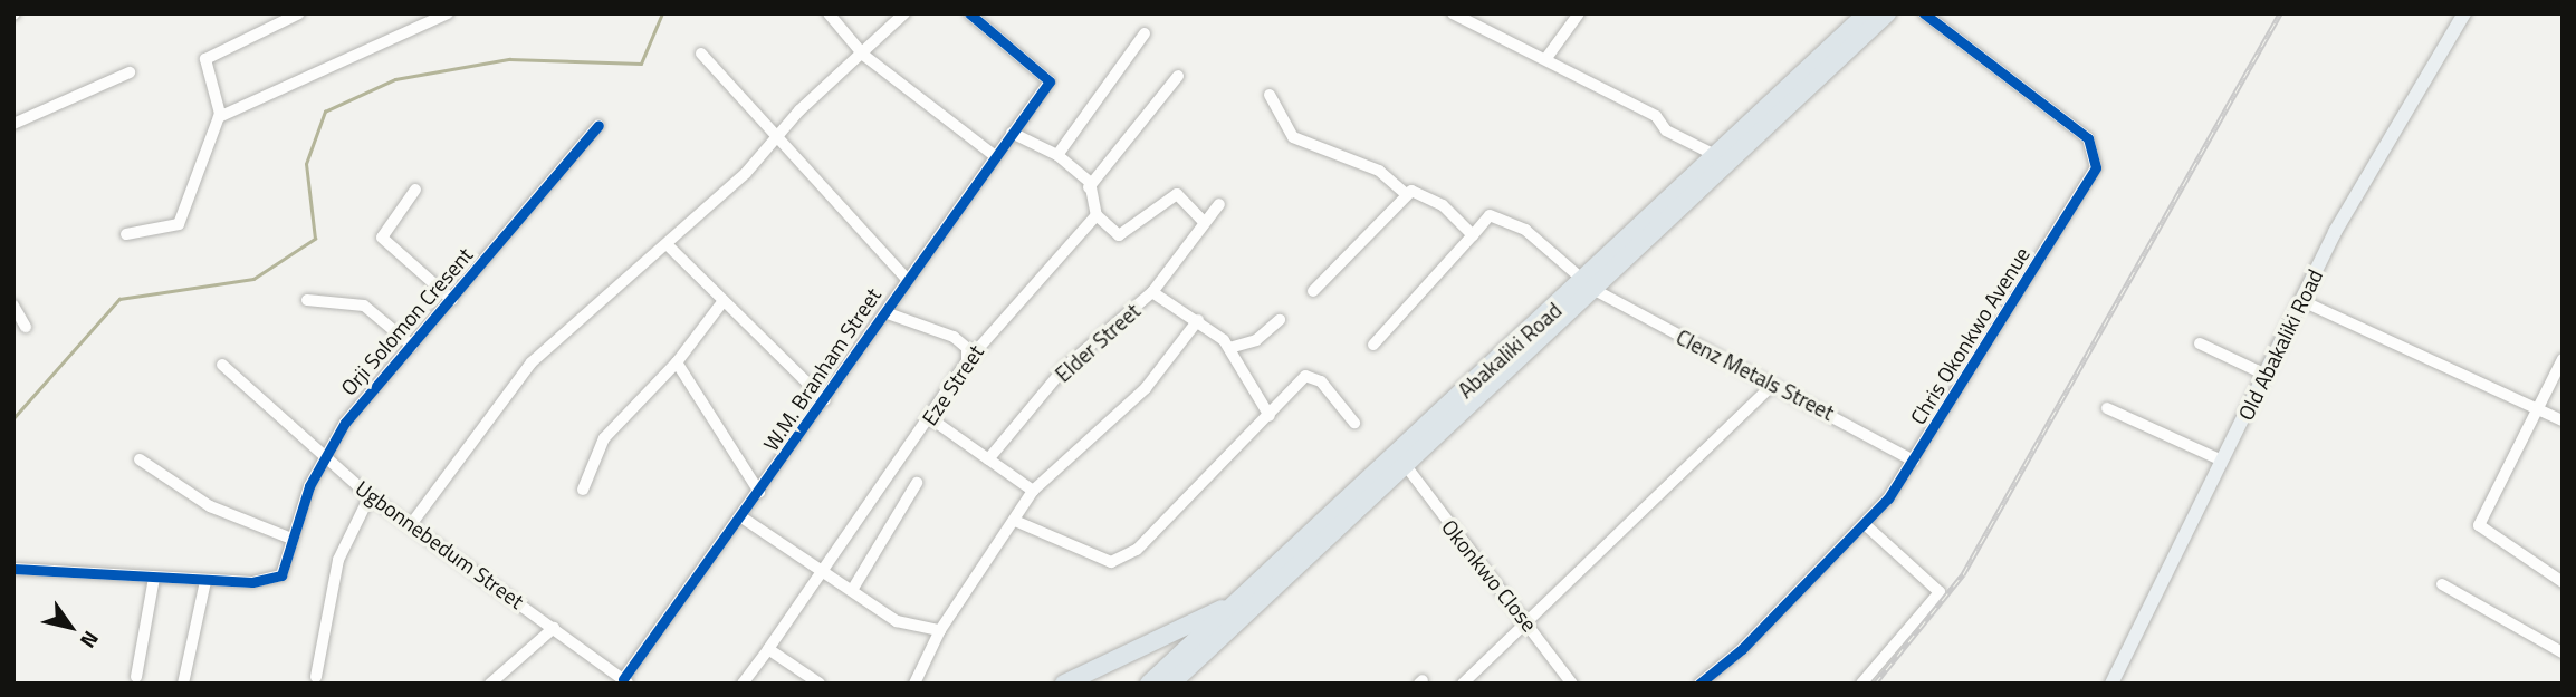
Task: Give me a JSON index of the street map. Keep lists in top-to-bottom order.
{
  "streets": {
    "highway": ["Abakaliki Road"],
    "main road": ["Old Abakaliki Road"],
    "street": [
      "Orji Solomon Cresent",
      "Chris Okonkwo Avenue",
      "Elder Street",
      "W.M. Branham Street",
      "Clenz Metals Street",
      "Eze Street",
      "Ugbonnebedum Street",
      "Okonkwo Close"
    ]
  },
  "crossings": [
    ["Orji Solomon Cresent", "Ugbonnebedum Street"],
    ["Chris Okonkwo Avenue", "Clenz Metals Street"],
    ["Abakaliki Road", "Clenz Metals Street"],
    ["Abakaliki Road", "Okonkwo Close"],
    ["W.M. Branham Street", "Ugbonnebedum Street"]
  ],
  "north": "bottom right"
}
